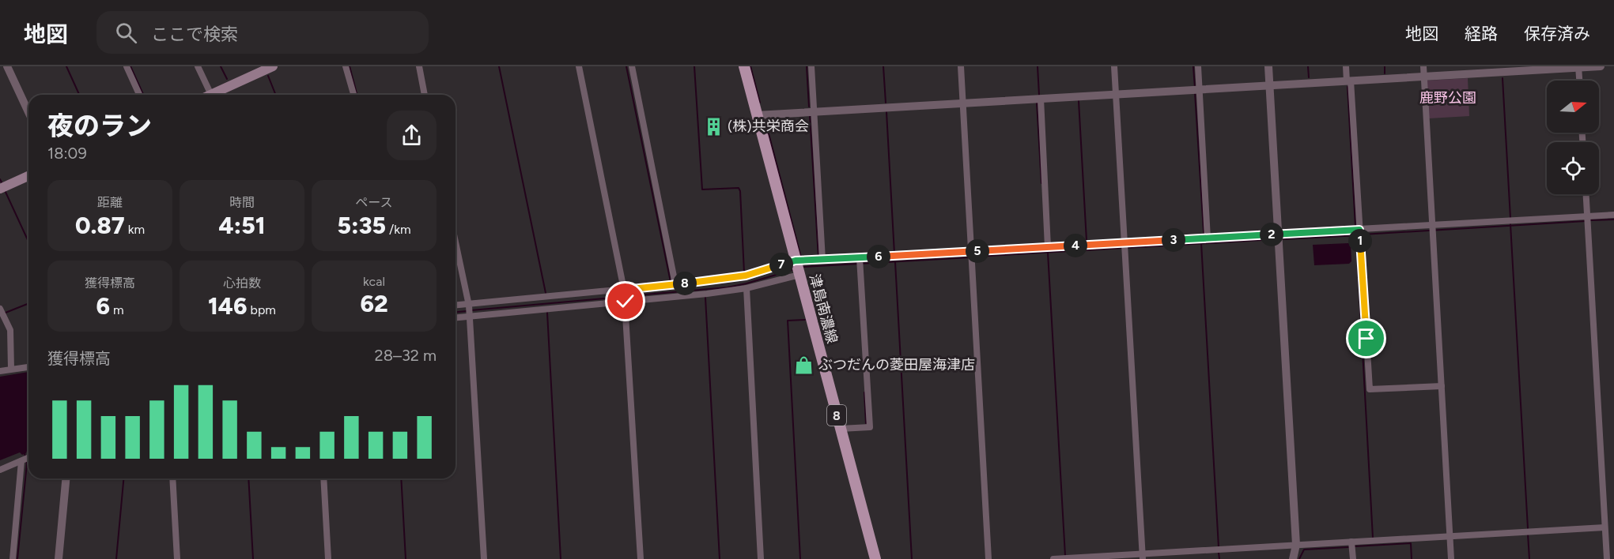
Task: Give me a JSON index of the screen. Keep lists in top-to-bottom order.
{
  "streets": {
    "main road": ["津島南濃線", "8"]
  },
  "parks": ["鹿野公園"],
  "places": {
    "building": ["(株)共栄商会"],
    "shop": ["ぶつだんの菱田屋海津店"]
  },
  "north": "right",
  "page": {
    "header": "地図",
    "search": "ここで検索",
    "nav": ["地図", "経路", "保存済み"],
    "heading": ["夜のラン", "18:09"],
    "stats": [
      ["距離", "0.87 km"],
      ["時間", "4:51"],
      ["ペース", "5:35 /km"],
      ["獲得標高", "6 m"],
      ["心拍数", "146 bpm"],
      ["kcal", "62"]
    ],
    "pins": [
      "2",
      "3",
      "1",
      "4",
      "5",
      "6",
      "7",
      "8"
    ],
    "chart": ["獲得標高", "28–32 m"]
  }
}
